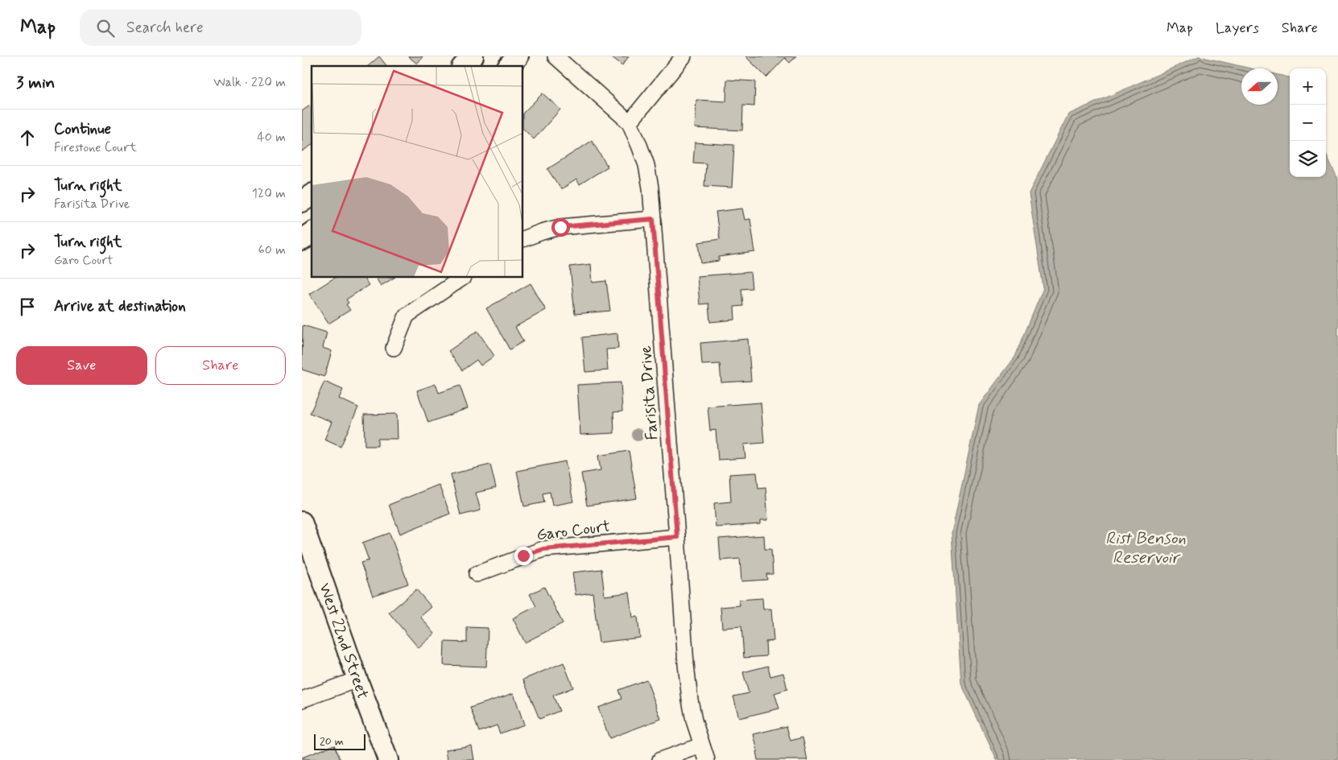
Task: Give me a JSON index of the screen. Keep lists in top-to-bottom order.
{
  "streets": {
    "street": ["Farisita Drive", "Garo Court", "West 22nd Street"]
  },
  "crossings": [
    ["Farisita Drive", "Garo Court"]
  ],
  "water": ["Rist Benson Reservoir"],
  "scale_bar": "20 m",
  "north": "left",
  "page": {
    "header": "Map",
    "search": "Search here",
    "nav": ["Map", "Layers", "Share"],
    "heading": ["3 min", "Walk · 220 m"],
    "map_buttons": ["+", "−"],
    "list": [
      ["Continue", "Firestone Court", "40 m"],
      ["Turn right", "Farisita Drive", "120 m"],
      ["Turn right", "Garo Court", "60 m"],
      "Arrive at destination"
    ],
    "buttons": ["Save", "Share"],
    "scale": "20 m"
  }
}
